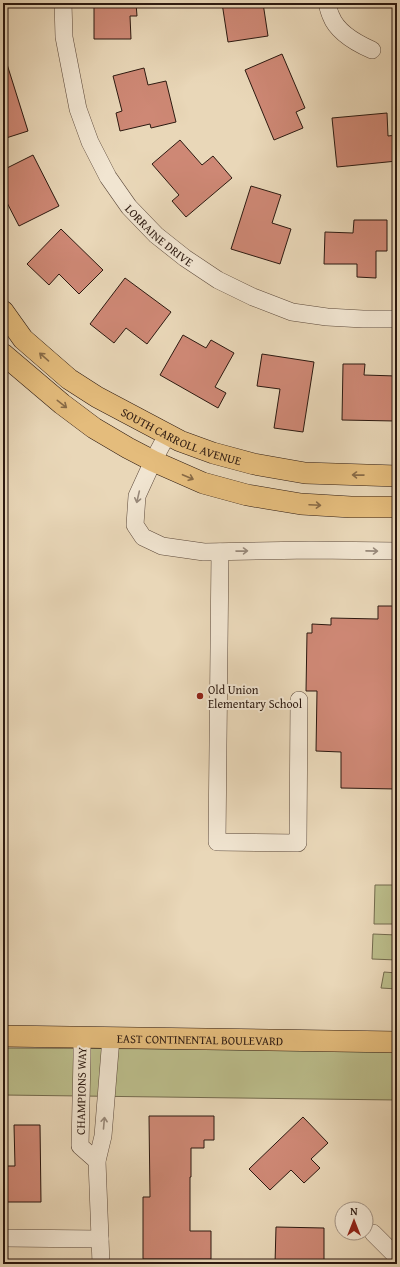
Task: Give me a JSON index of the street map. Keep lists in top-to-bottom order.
{
  "streets": {
    "main road": ["SOUTH CARROLL AVENUE", "EAST CONTINENTAL BOULEVARD"],
    "street": ["LORRAINE DRIVE", "CHAMPIONS WAY"]
  },
  "crossings": [
    ["EAST CONTINENTAL BOULEVARD", "CHAMPIONS WAY"]
  ],
  "places": ["Old Union Elementary School"],
  "north": "top"
}
